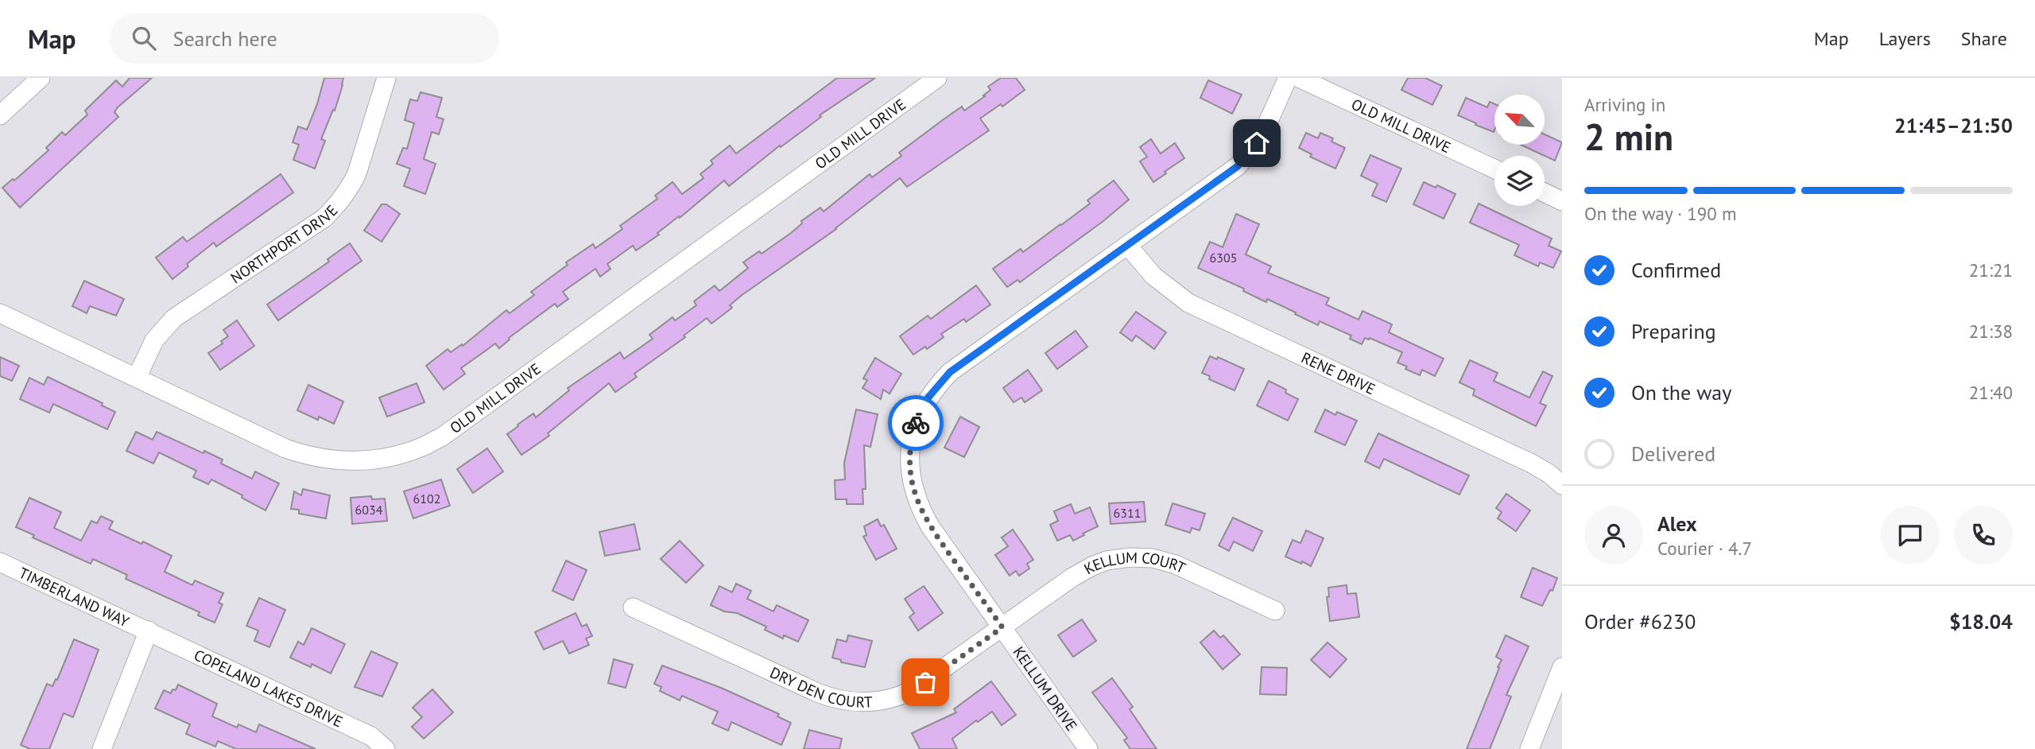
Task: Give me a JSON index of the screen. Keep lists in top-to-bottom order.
{
  "streets": {
    "street": [
      "OLD MILL DRIVE",
      "NORTHPORT DRIVE",
      "RENE DRIVE",
      "KELLUM COURT",
      "TIMBERLAND WAY",
      "DRY DEN COURT",
      "COPELAND LAKES DRIVE",
      "KELLUM DRIVE"
    ]
  },
  "crossings": [
    ["OLD MILL DRIVE", "NORTHPORT DRIVE"],
    ["RENE DRIVE", "KELLUM DRIVE"],
    ["KELLUM COURT", "DRY DEN COURT"],
    ["KELLUM COURT", "KELLUM DRIVE"],
    ["TIMBERLAND WAY", "COPELAND LAKES DRIVE"],
    ["DRY DEN COURT", "KELLUM DRIVE"]
  ],
  "house_numbers": [
    "6305",
    "6102",
    "6034",
    "6311"
  ],
  "north": "top left",
  "page": {
    "header": "Map",
    "search": "Search here",
    "nav": ["Map", "Layers", "Share"],
    "heading": ["2 min", "Arriving in", "21:45–21:50"],
    "panel": [
      "Alex",
      "Courier · 4.7",
      "Order #6230",
      "$18.04"
    ],
    "bar": "On the way · 190 m",
    "list": [
      ["Confirmed", "21:21"],
      ["Preparing", "21:38"],
      ["On the way", "21:40"],
      "Delivered"
    ]
  }
}
